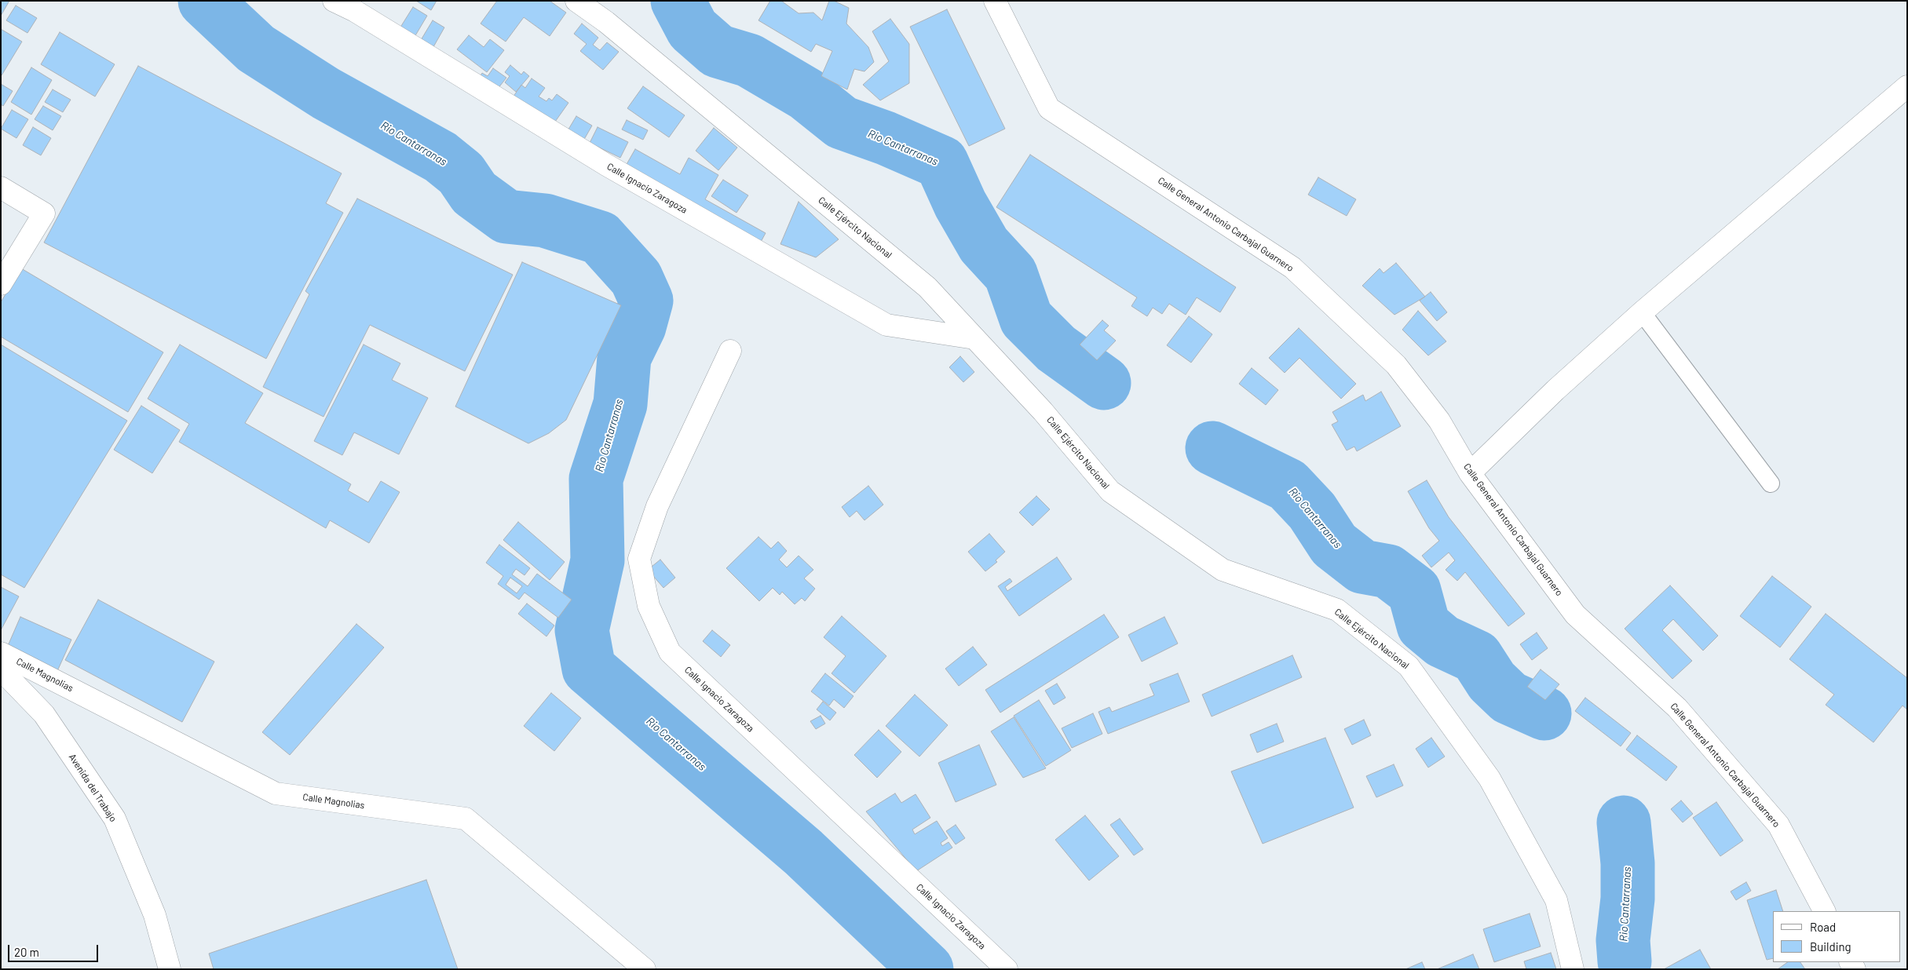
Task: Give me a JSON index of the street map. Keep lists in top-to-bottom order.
{
  "streets": {
    "street": [
      "Calle Ignacio Zaragoza",
      "Calle General Antonio Carbajal Guarnero",
      "Calle Ejército Nacional",
      "Calle Magnolias",
      "Avenida del Trabajo"
    ]
  },
  "crossings": [
    ["Calle Ignacio Zaragoza", "Calle Ejército Nacional"]
  ],
  "water": ["Rio Cantarranas"],
  "legend": ["Road", "Building"],
  "scale_bar": "20 m"
}
